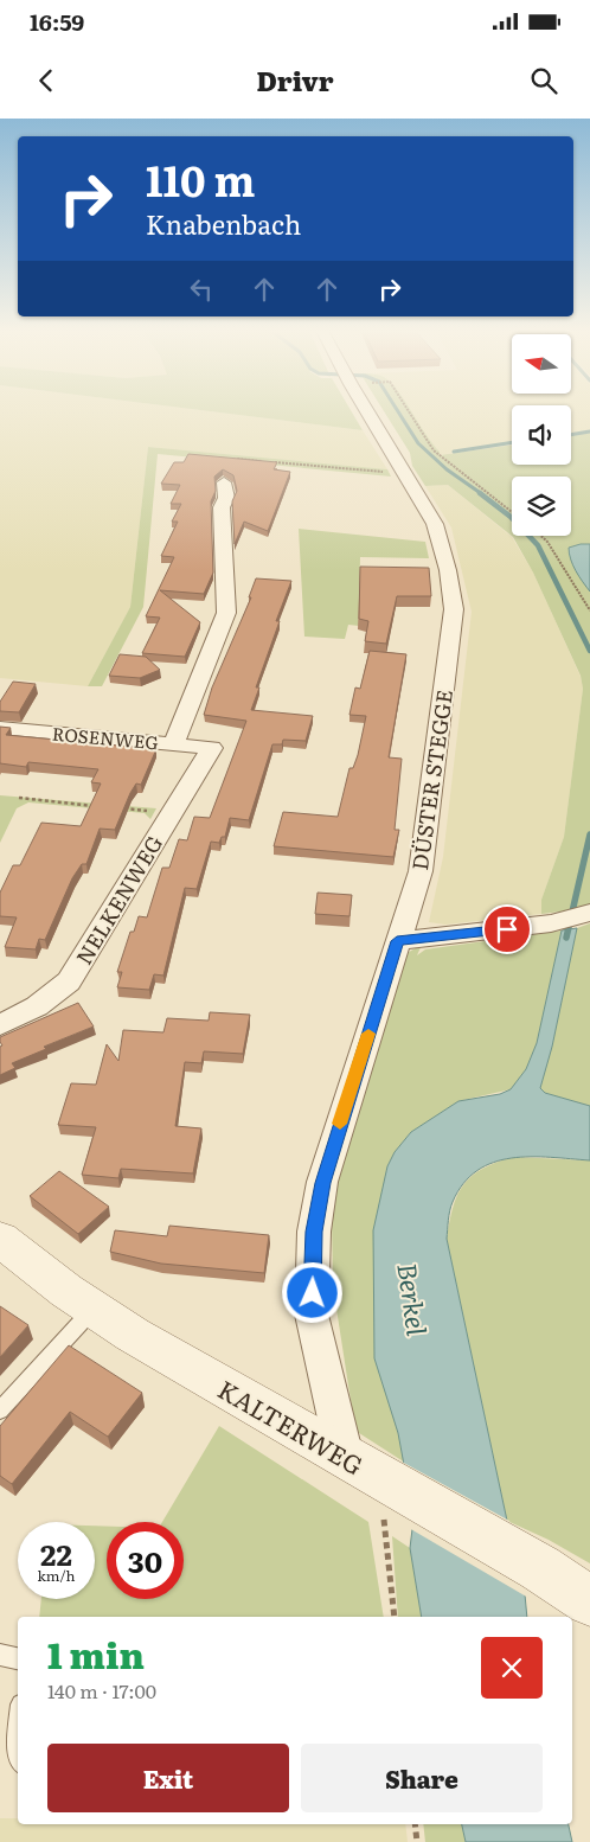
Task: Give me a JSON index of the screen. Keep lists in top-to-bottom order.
{
  "streets": {
    "street": [
      "ROSENWEG",
      "DÜSTER STEGGE",
      "NELKENWEG",
      "KALTERWEG"
    ]
  },
  "crossings": [
    ["ROSENWEG", "NELKENWEG"],
    ["DÜSTER STEGGE", "KALTERWEG"]
  ],
  "water": ["Berkel"],
  "north": "left",
  "page": {
    "status": "16:59",
    "header": "Drivr",
    "turn": ["110 m", "Knabenbach"],
    "speed": "22 km/h",
    "limit": "30",
    "heading": ["1 min", "140 m · 17:00"],
    "buttons": ["Exit", "Share"]
  }
}
